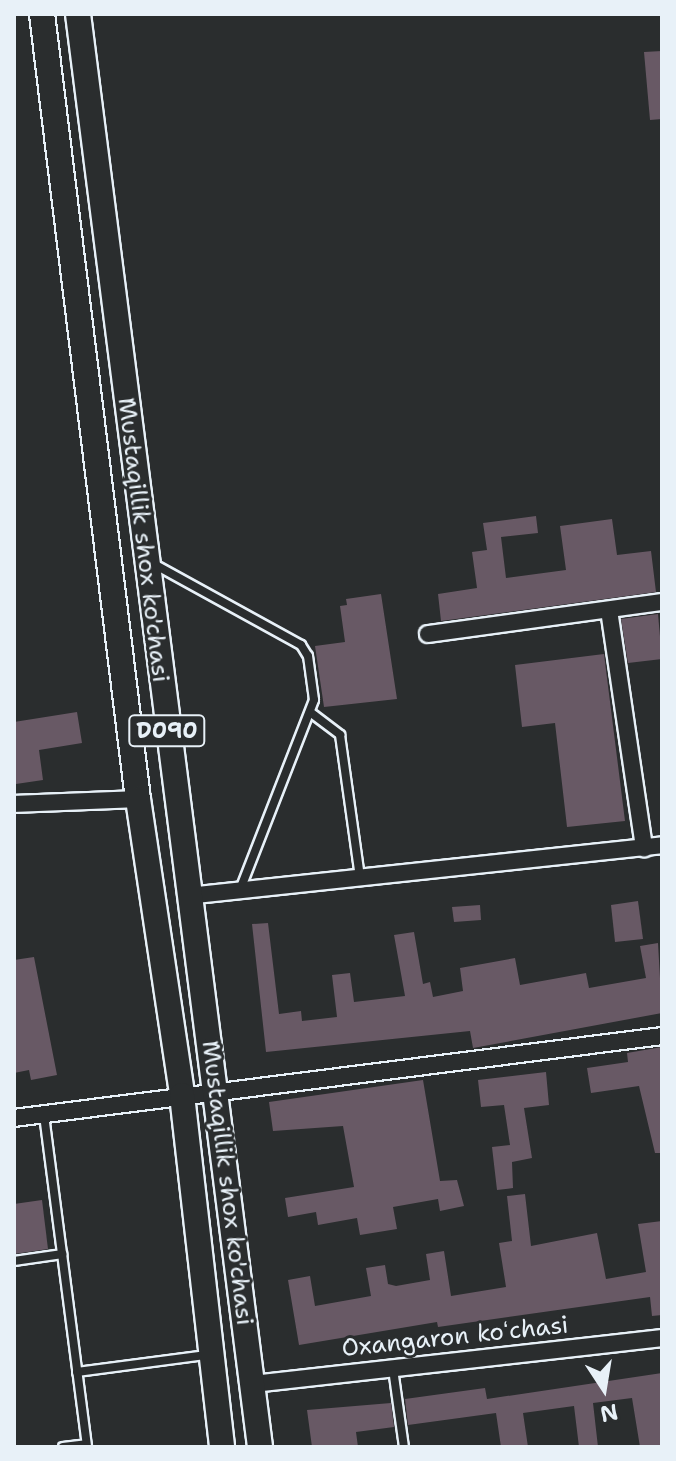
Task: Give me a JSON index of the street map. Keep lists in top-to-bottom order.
{
  "streets": {
    "main road": ["Mustaqillik shox ko'chasi", "D090"],
    "street": ["Oxangaron koʻchasi"]
  },
  "crossings": [
    ["Mustaqillik shox ko'chasi", "Oxangaron koʻchasi"]
  ],
  "north": "bottom"
}
